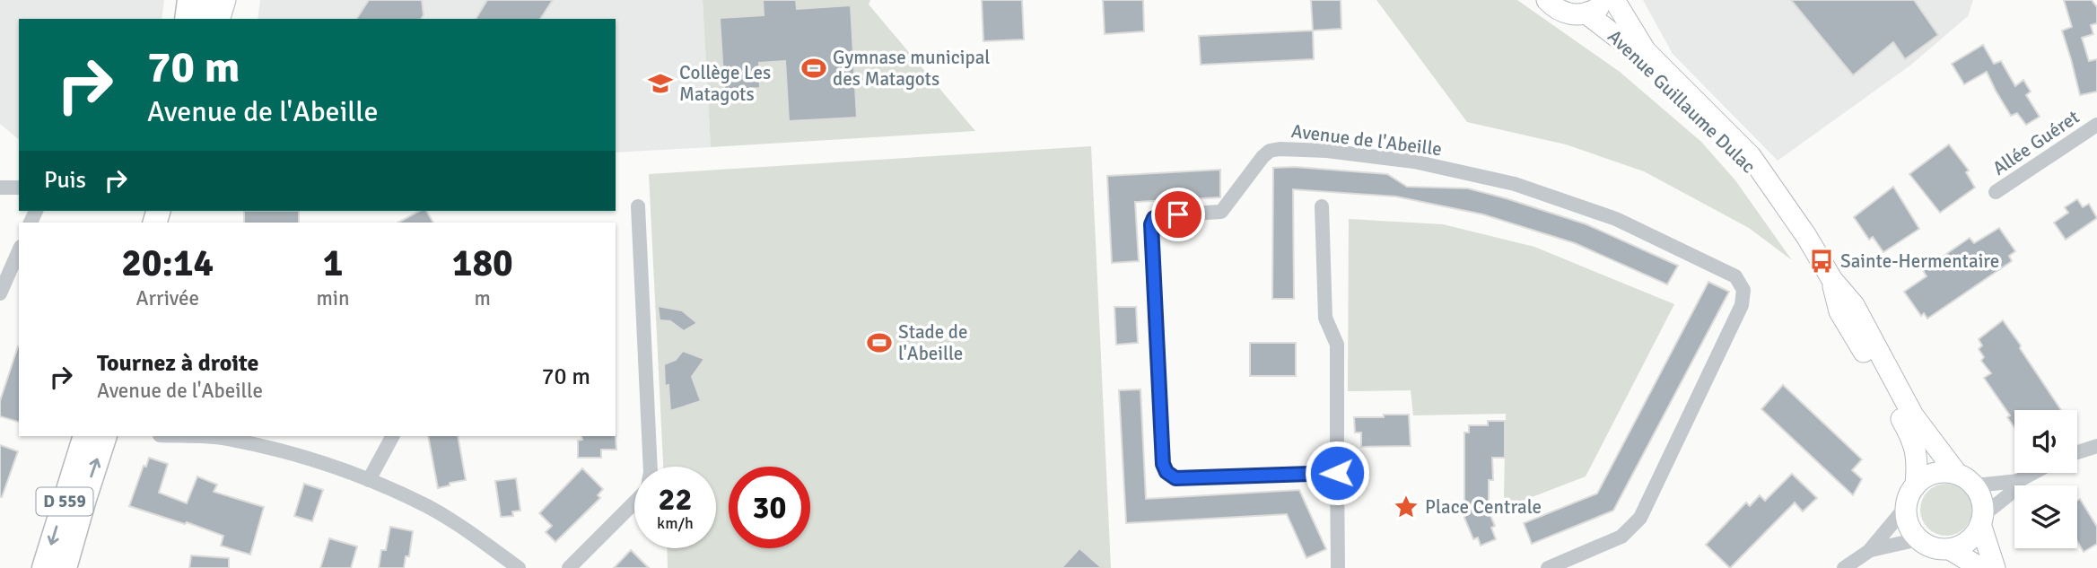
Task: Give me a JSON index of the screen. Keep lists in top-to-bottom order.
{
  "streets": {
    "main road": ["Avenue Guillaume Dulac", "D 559"],
    "street": ["Avenue de l'Abeille", "Allée Guéret"]
  },
  "places": {
    "sports": ["Gymnase municipal des Matagots", "Stade de l'Abeille"],
    "school or university": ["Collège Les Matagots"],
    "bus stop": ["Sainte-Hermentaire"],
    "place": ["Place Centrale"]
  },
  "page": {
    "turn": ["70 m", "Avenue de l'Abeille"],
    "then": "Puis",
    "eta": [
      "20:14",
      "Arrivée",
      "1",
      "min",
      "180",
      "m"
    ],
    "list": [
      {
        "name": "Tournez à droite",
        "note": "Avenue de l'Abeille",
        "value": "70 m"
      }
    ],
    "speed": "22 km/h",
    "limit": "30"
  }
}
